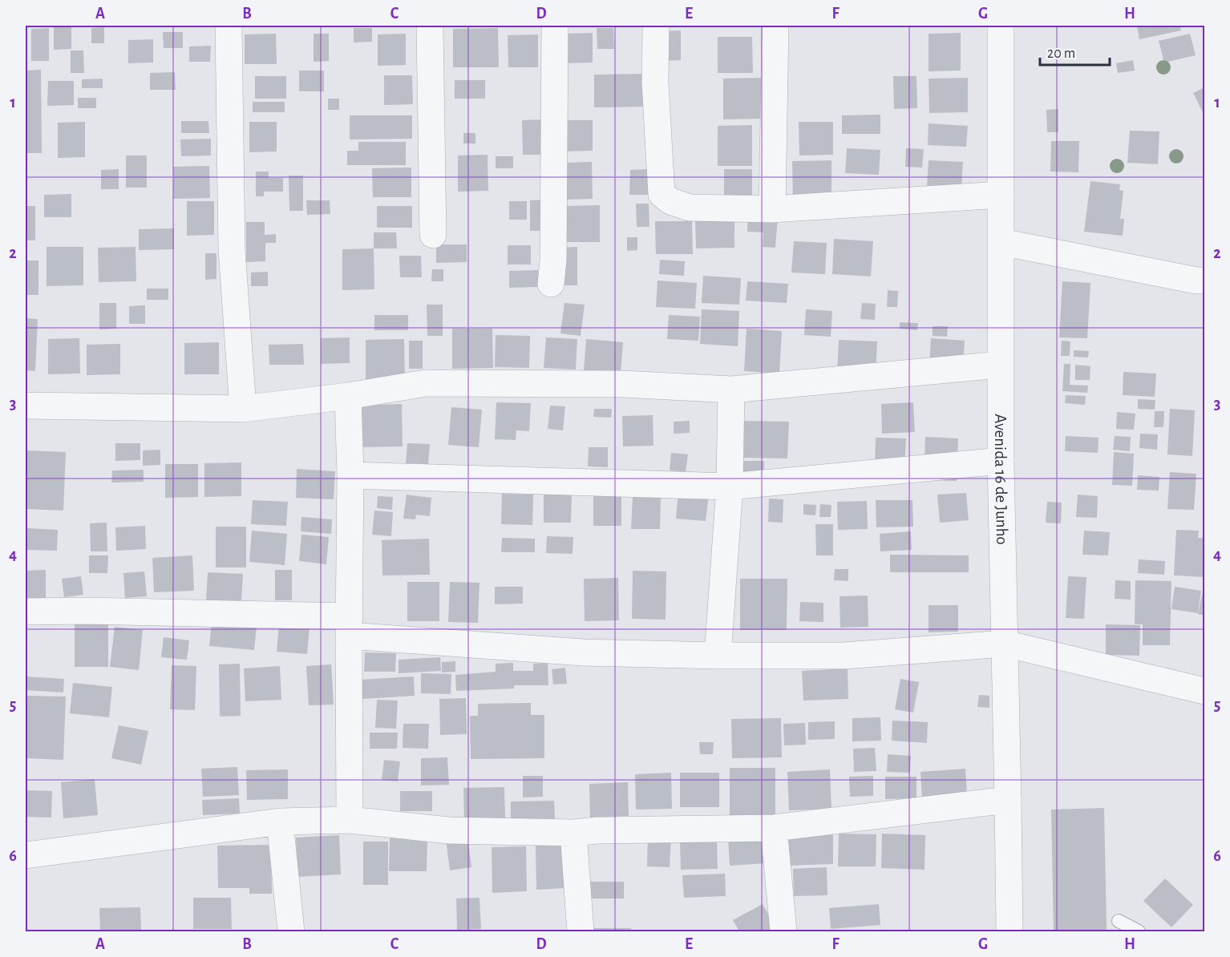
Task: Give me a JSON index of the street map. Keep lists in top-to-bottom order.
{
  "streets": {
    "street": ["Avenida 16 de Junho"]
  },
  "scale_bar": "20 m",
  "grid": {
    "columns": [
      "A",
      "B",
      "C",
      "D",
      "E",
      "F",
      "G",
      "H"
    ],
    "rows": [
      "1",
      "2",
      "3",
      "4",
      "5",
      "6"
    ]
  }
}
